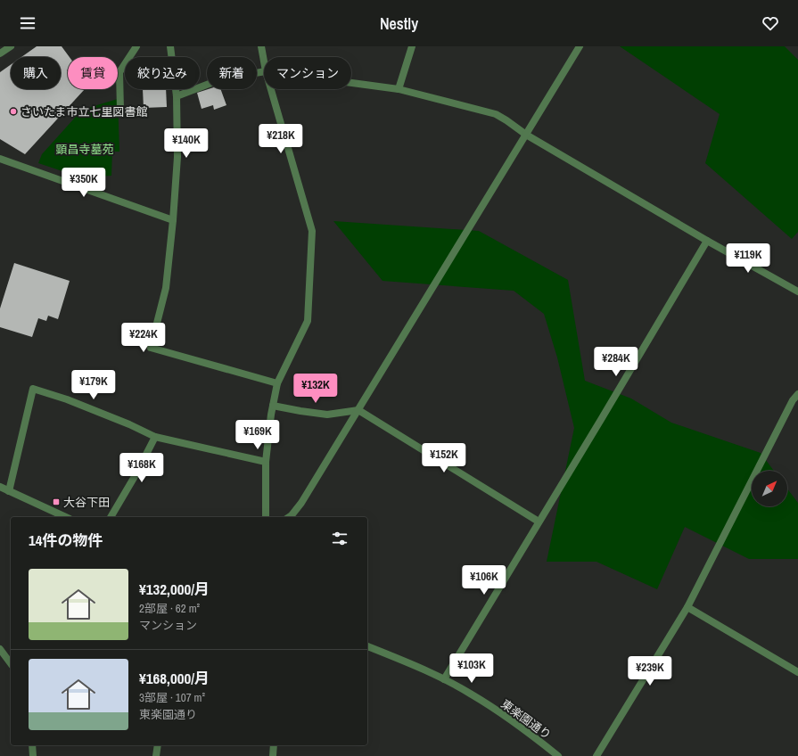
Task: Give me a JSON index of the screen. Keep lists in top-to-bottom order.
{
  "streets": {
    "street": ["東楽園通り"]
  },
  "parks": ["顕昌寺墓苑"],
  "places": {
    "other": ["さいたま市立七里図書館"],
    "transit": ["大谷下田"]
  },
  "north": "top right",
  "page": {
    "header": "Nestly",
    "chip": [
      "購入",
      "賃貸",
      "絞り込み",
      "新着",
      "マンション"
    ],
    "price": [
      "¥218K",
      "¥140K",
      "¥350K",
      "¥119K",
      "¥224K",
      "¥284K",
      "¥179K",
      "¥132K",
      "¥169K",
      "¥152K",
      "¥168K",
      "¥106K",
      "¥103K",
      "¥239K"
    ],
    "heading": "14件の物件",
    "list": [
      {
        "name": "¥132,000/月",
        "note": "2部屋 · 62 m² · マンション"
      },
      {
        "name": "¥168,000/月",
        "note": "3部屋 · 107 m² · 東楽園通り"
      }
    ]
  }
}
